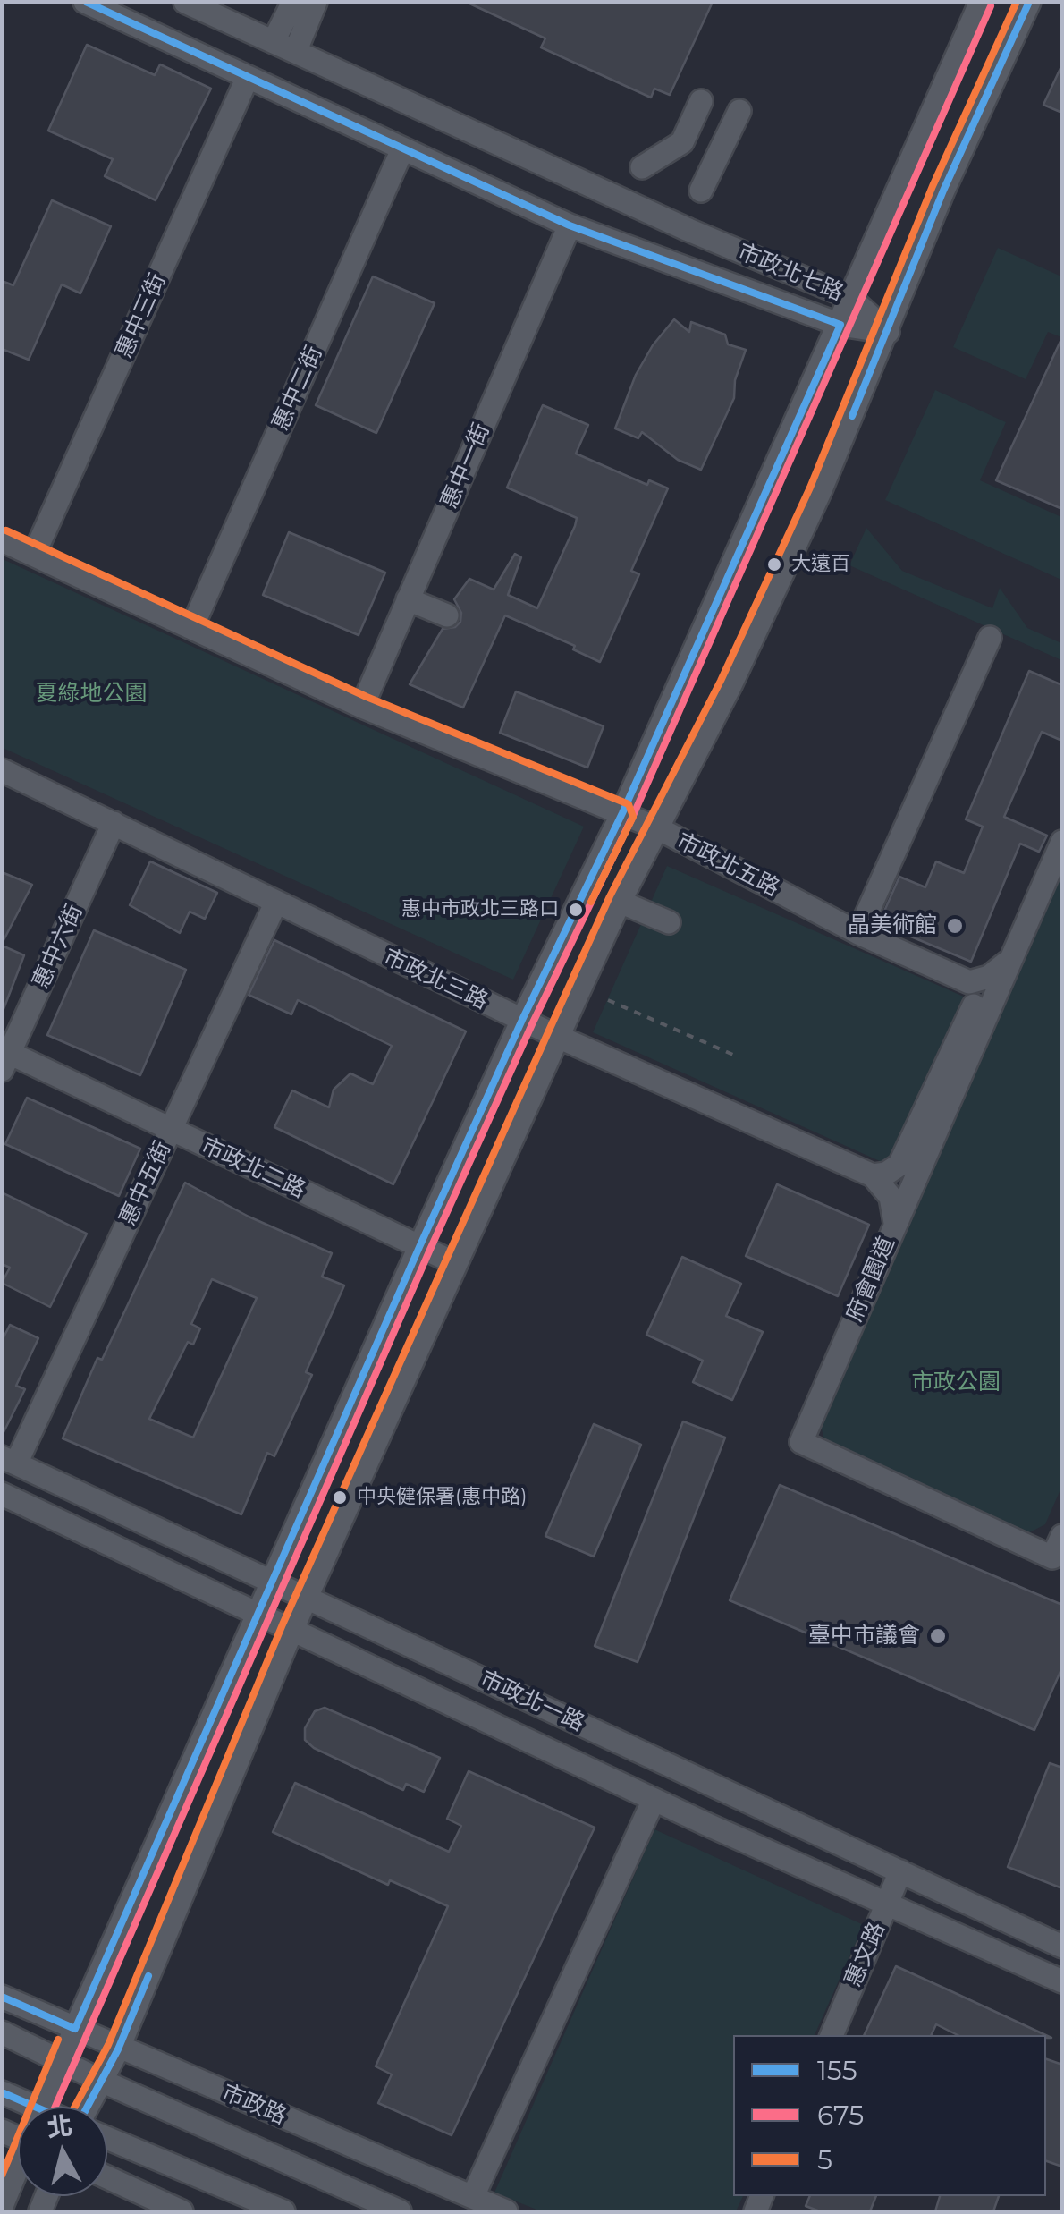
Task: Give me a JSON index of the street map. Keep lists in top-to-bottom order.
{
  "streets": {
    "street": [
      "市政北七路",
      "惠中三街",
      "惠中二街",
      "惠中一街",
      "市政北五路",
      "惠中六街",
      "市政北三路",
      "市政北二路",
      "惠中五街",
      "府會園道",
      "市政北一路",
      "惠文路",
      "市政路"
    ]
  },
  "crossings": [
    ["市政北七路", "惠中三街"],
    ["市政北七路", "惠中二街"],
    ["市政北七路", "惠中一街"],
    ["惠中三街", "市政北五路"],
    ["惠中二街", "市政北五路"],
    ["惠中一街", "市政北五路"],
    ["惠中六街", "市政北三路"],
    ["惠中六街", "市政北二路"],
    ["市政北三路", "惠中五街"],
    ["市政北二路", "惠中五街"],
    ["惠中五街", "市政北一路"],
    ["市政北一路", "惠文路"]
  ],
  "parks": ["夏綠地公園", "市政公園"],
  "places": [
    "大遠百",
    "惠中市政北三路口",
    "晶美術館",
    "中央健保署(惠中路)",
    "臺中市議會"
  ],
  "lines": ["transit line 155", "transit line 5", "transit line 675"],
  "legend": ["155", "675", "5"],
  "north": "top"
}
